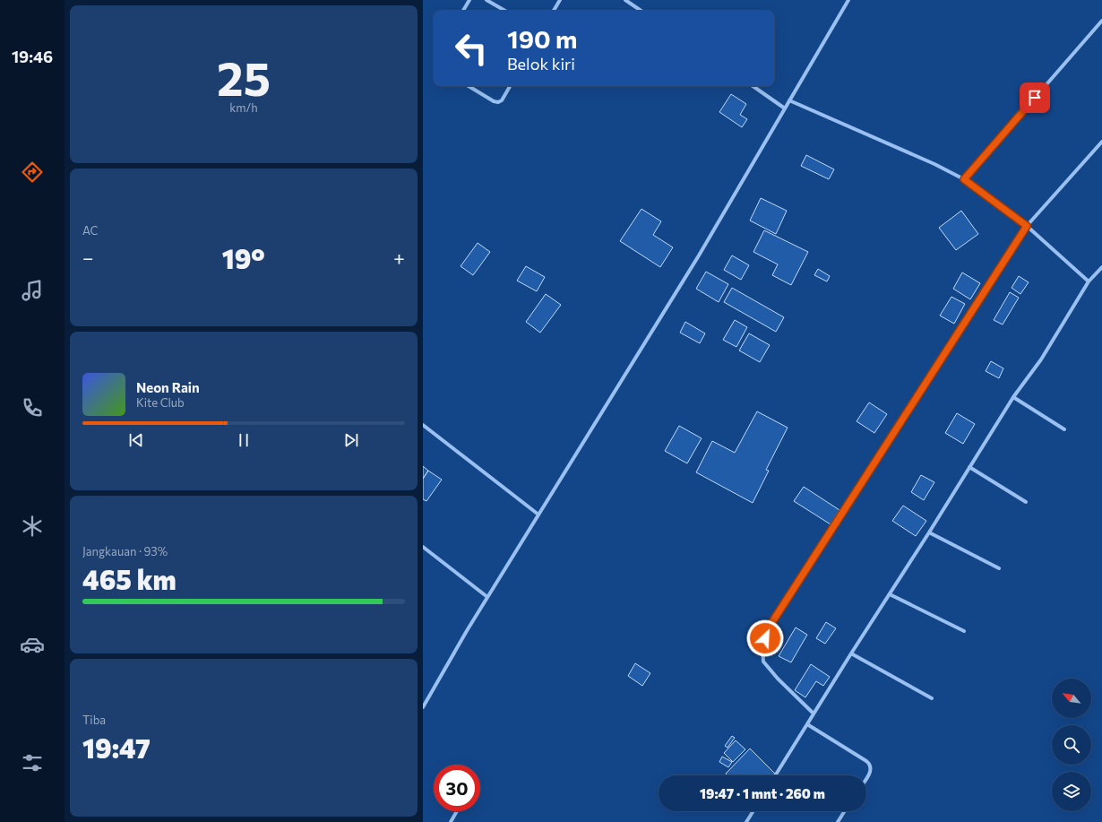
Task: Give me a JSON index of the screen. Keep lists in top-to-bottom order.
{
  "north": "top left",
  "page": {
    "tabs": "19:46",
    "tile": [
      ["25", "km/h"],
      "AC",
      ["Jangkauan · 93%", "465 km"],
      ["Tiba", "19:47"]
    ],
    "turn": ["190 m", "Belok kiri"],
    "heat": ["−", "19°", "+"],
    "song": ["Neon Rain", "Kite Club"],
    "limit": "30",
    "trip": "19:47 · 1 mnt · 260 m"
  }
}
